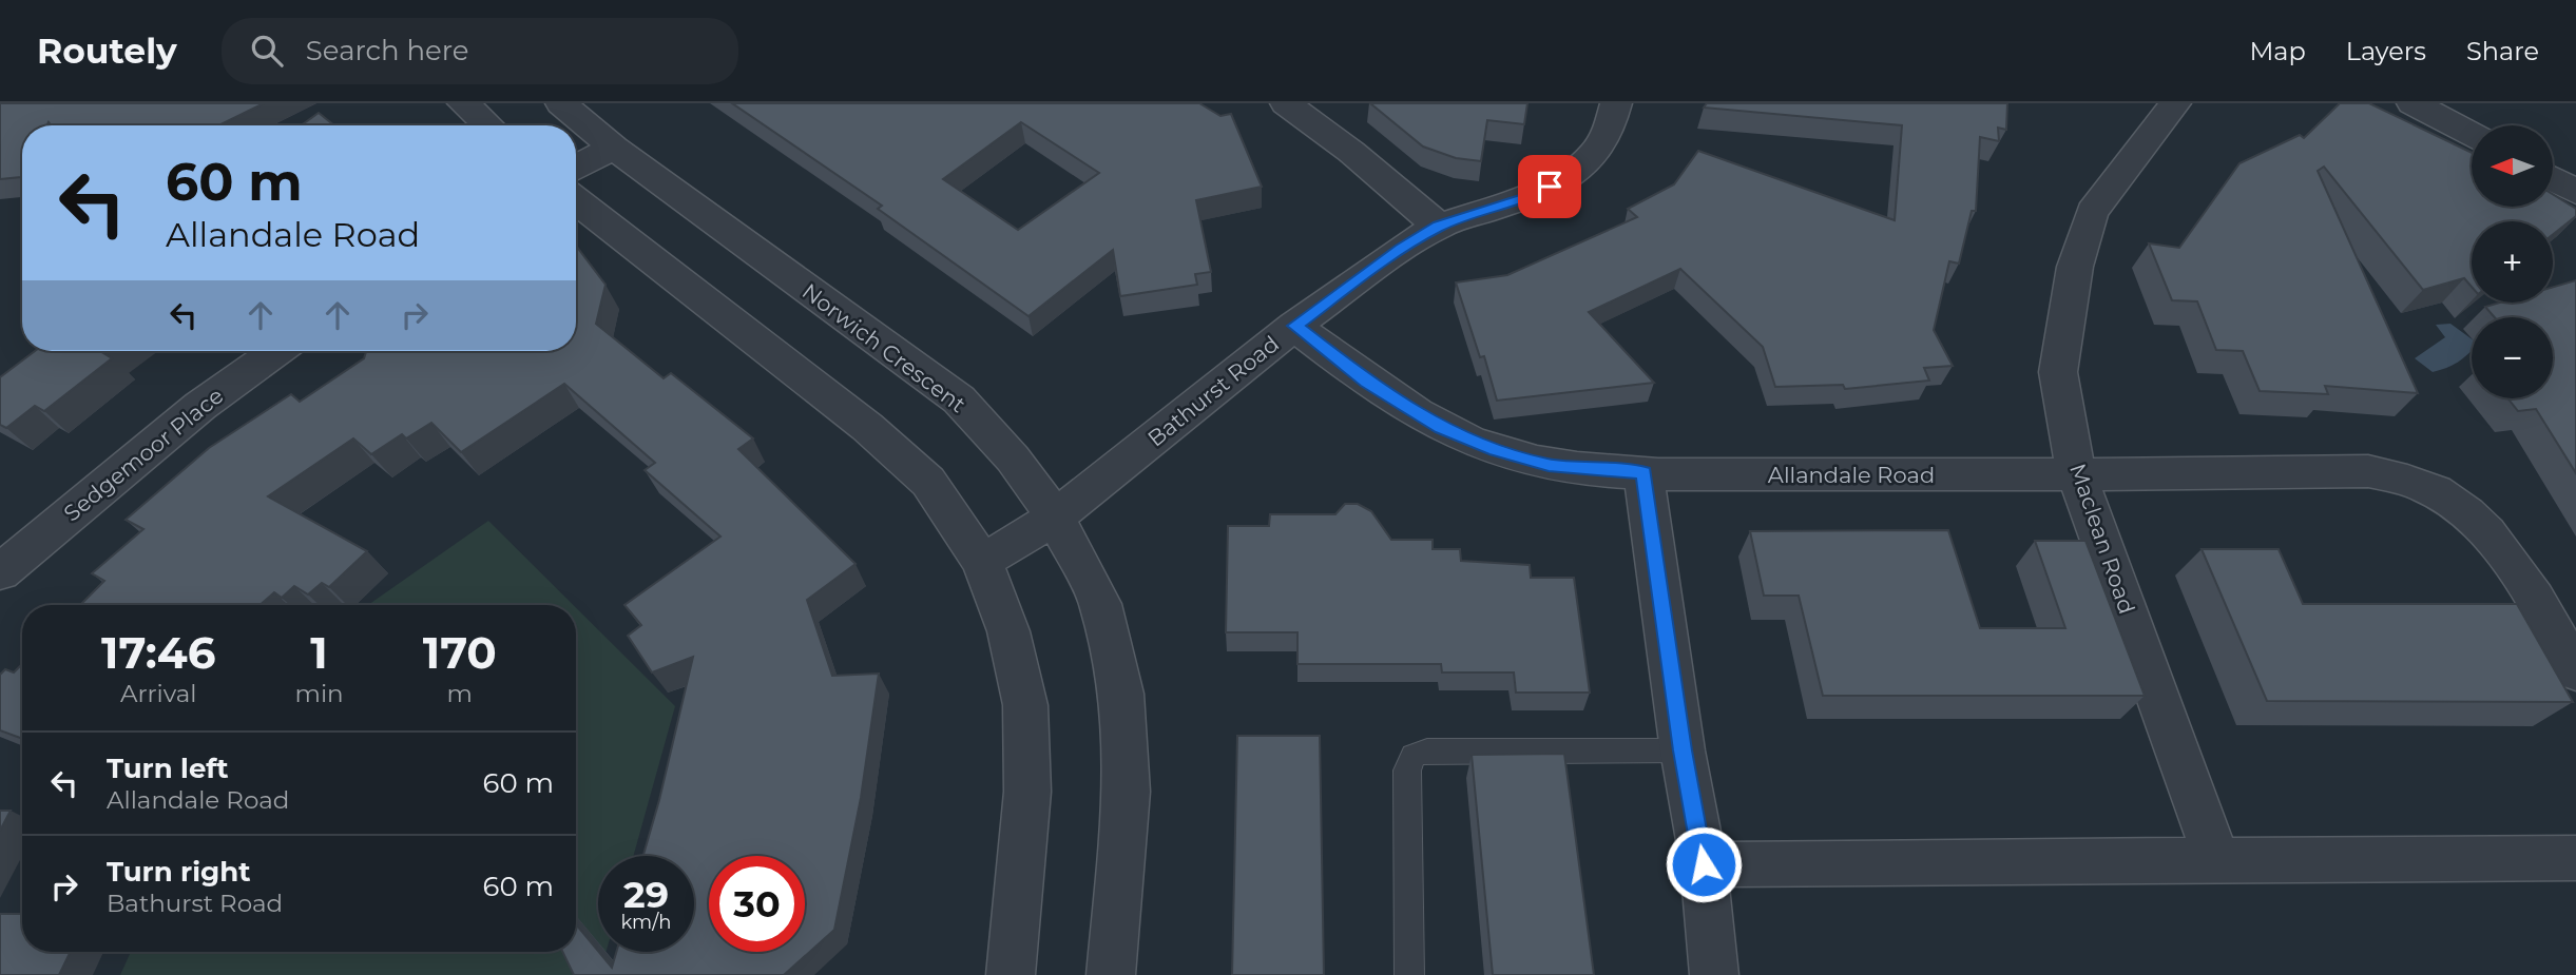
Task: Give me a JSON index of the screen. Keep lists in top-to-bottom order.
{
  "streets": {
    "street": [
      "Norwich Crescent",
      "Bathurst Road",
      "Sedgemoor Place",
      "Allandale Road",
      "Maclean Road"
    ]
  },
  "crossings": [
    ["Norwich Crescent", "Bathurst Road"],
    ["Bathurst Road", "Allandale Road"],
    ["Allandale Road", "Maclean Road"]
  ],
  "north": "left",
  "page": {
    "header": "Routely",
    "search": "Search here",
    "nav": ["Map", "Layers", "Share"],
    "map_buttons": ["+", "−"],
    "turn": ["60 m", "Allandale Road"],
    "eta": [
      "17:46",
      "Arrival",
      "1",
      "min",
      "170",
      "m"
    ],
    "list": [
      {
        "name": "Turn left",
        "note": "Allandale Road",
        "value": "60 m"
      },
      {
        "name": "Turn right",
        "note": "Bathurst Road",
        "value": "60 m"
      }
    ],
    "speed": "29 km/h",
    "limit": "30"
  }
}
